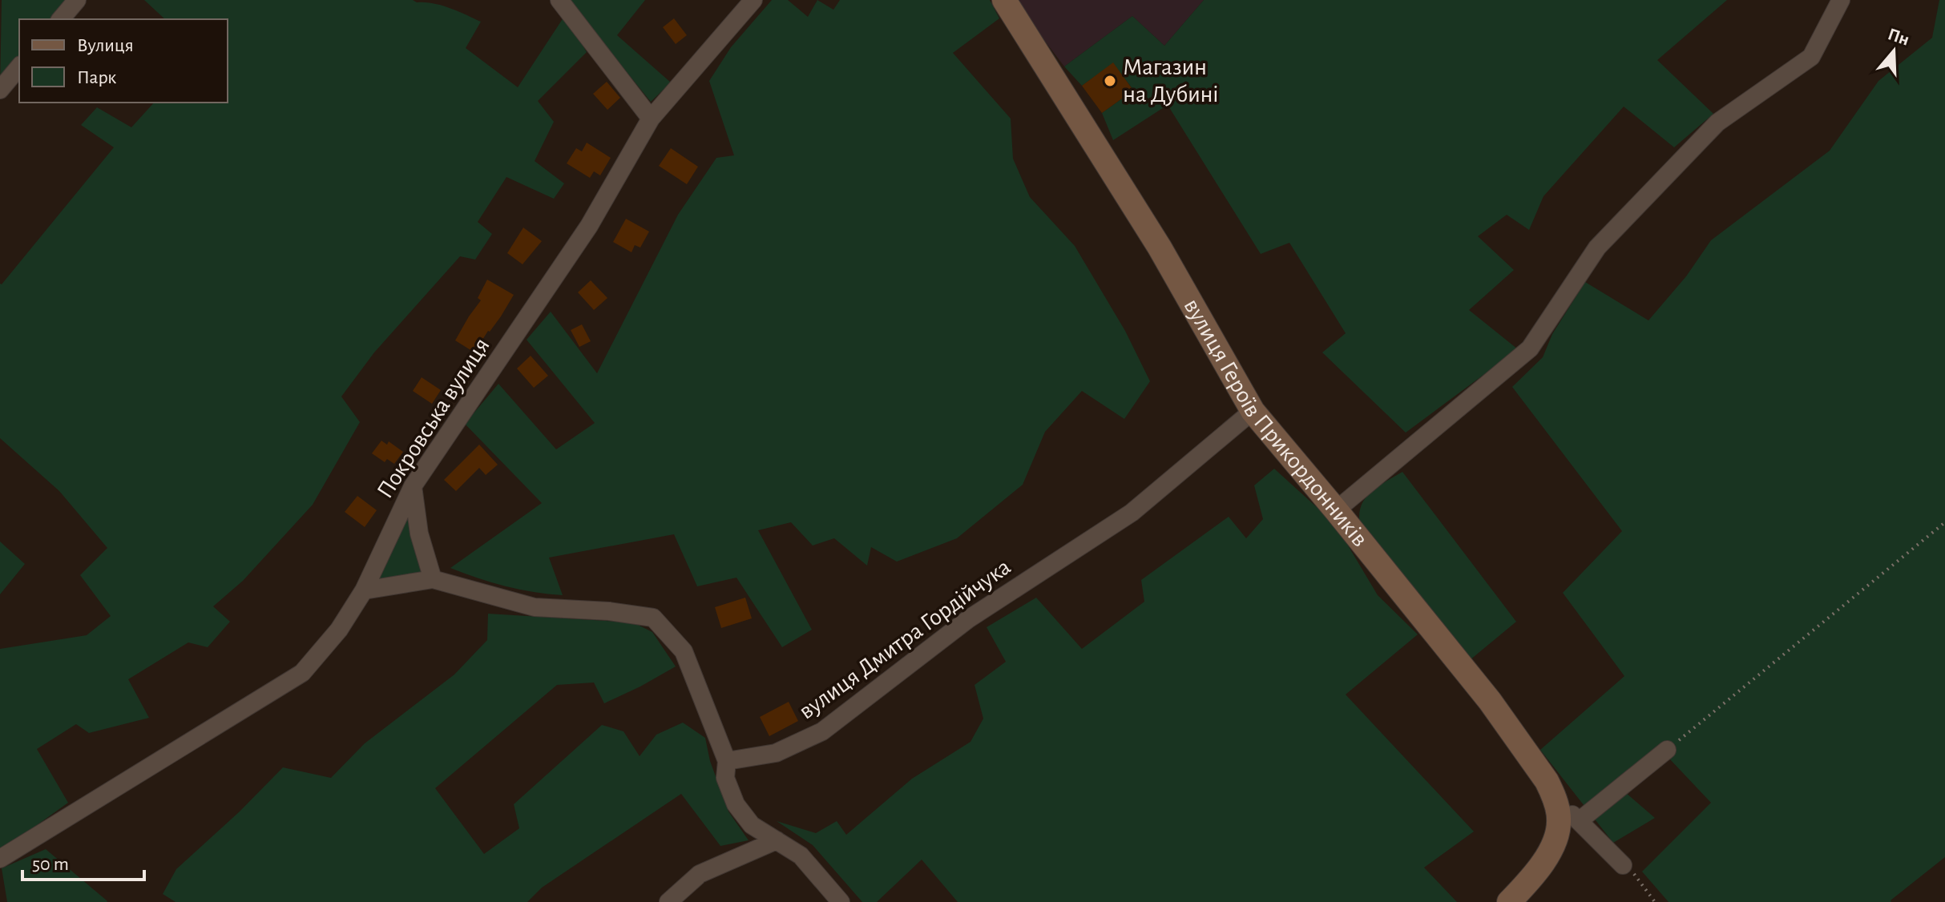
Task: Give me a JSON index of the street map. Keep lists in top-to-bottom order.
{
  "streets": {
    "street": ["Покровська вулиця", "вулиця Героїв Прикордонників", "вулиця Дмитра Гордійчука"]
  },
  "crossings": [
    ["вулиця Героїв Прикордонників", "вулиця Дмитра Гордійчука"]
  ],
  "places": ["Магазин на Дубині"],
  "legend": ["Вулиця", "Парк"],
  "scale_bar": "50 m",
  "north": "top"
}
